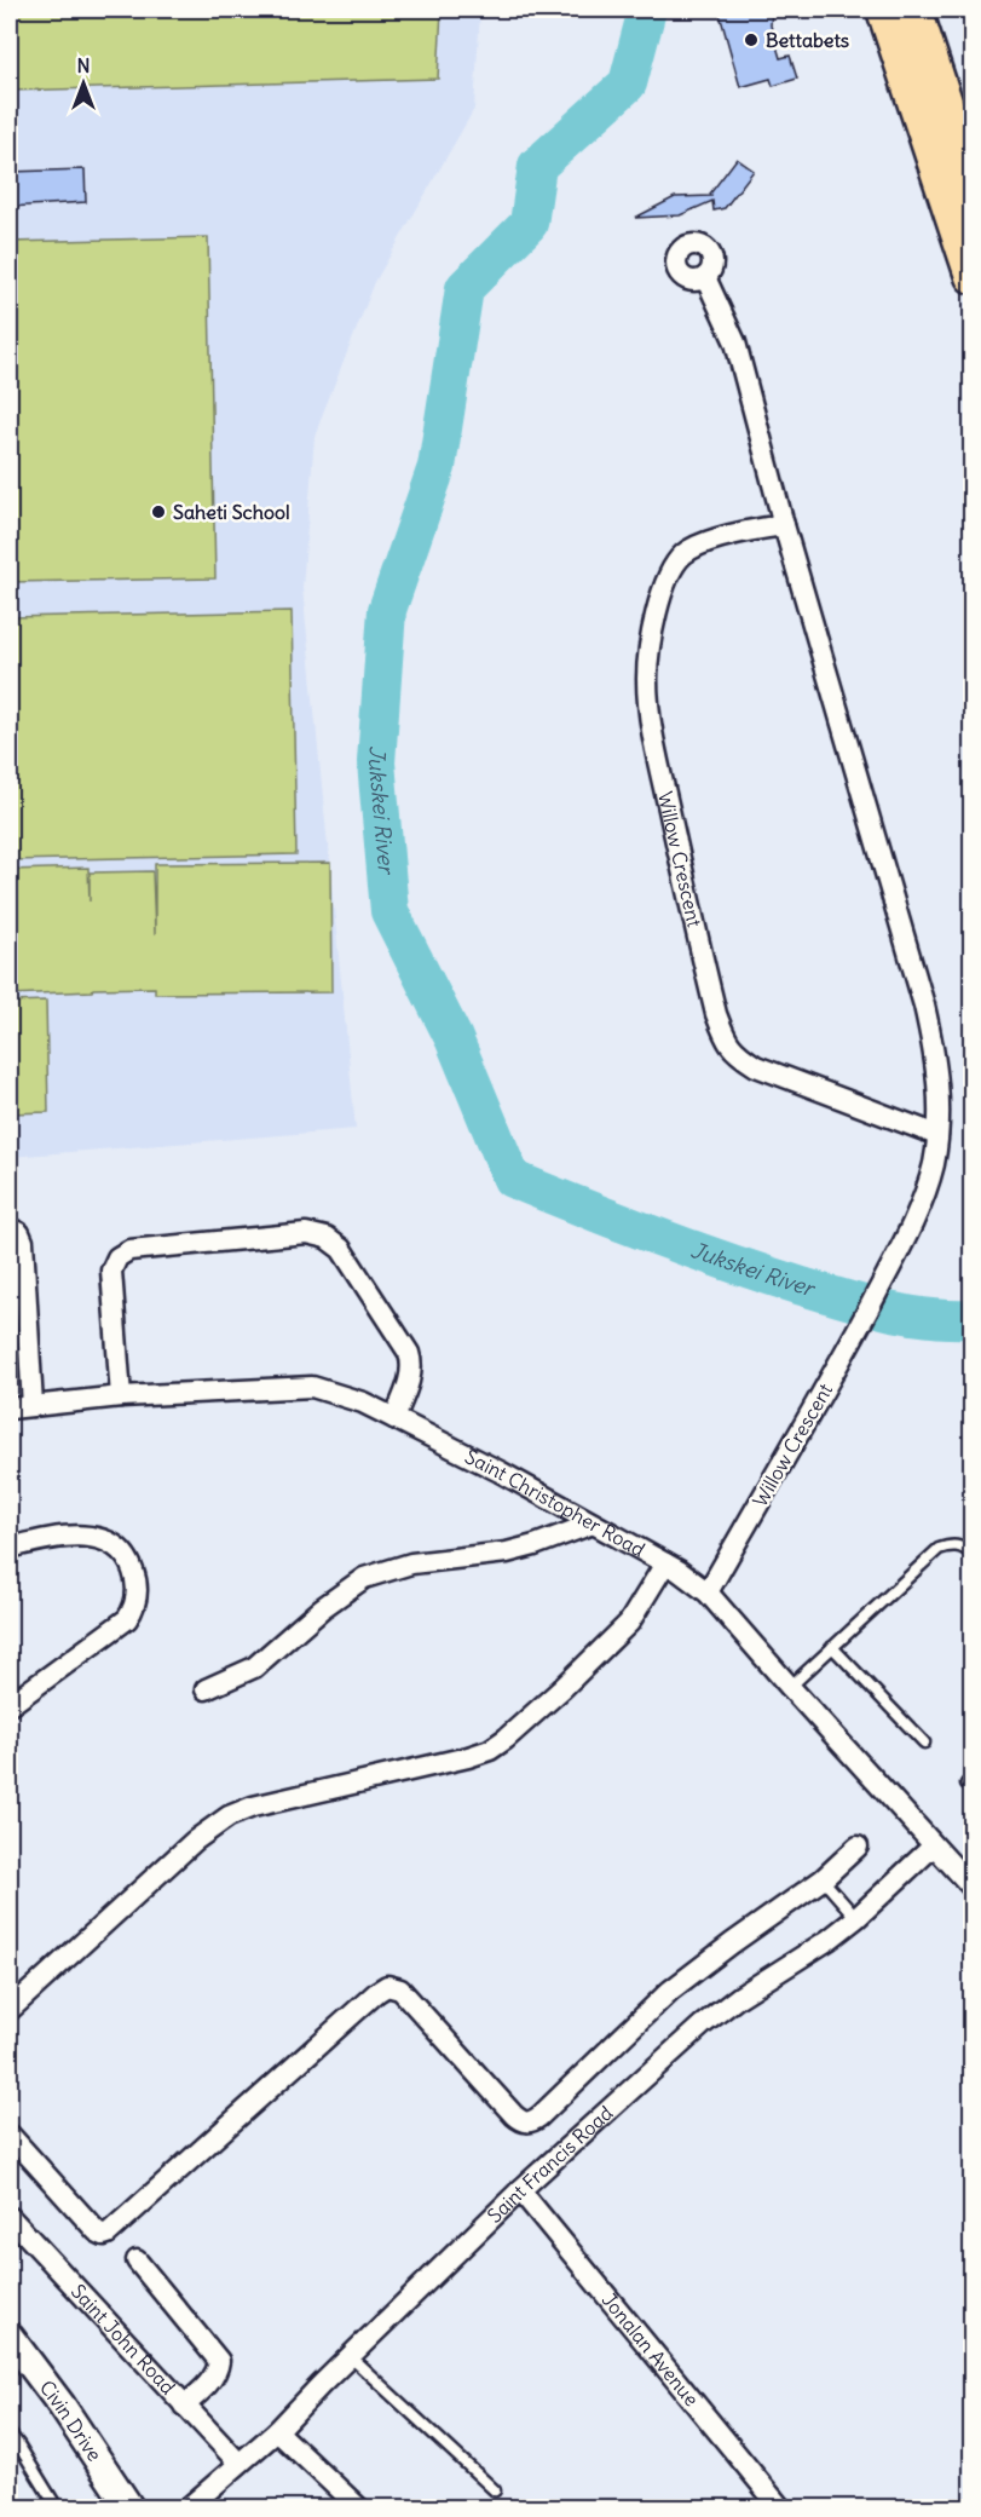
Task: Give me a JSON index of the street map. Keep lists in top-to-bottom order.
{
  "streets": {
    "main road": ["Civin Drive"],
    "street": [
      "Willow Crescent",
      "Saint Christopher Road",
      "Saint Francis Road",
      "Saint John Road",
      "Jonalan Avenue"
    ]
  },
  "crossings": [
    ["Willow Crescent", "Saint Christopher Road"],
    ["Saint Christopher Road", "Saint Francis Road"],
    ["Saint Francis Road", "Saint John Road"],
    ["Saint Francis Road", "Jonalan Avenue"]
  ],
  "water": ["Jukskei River"],
  "places": ["Bettabets", "Saheti School"],
  "north": "top"
}
